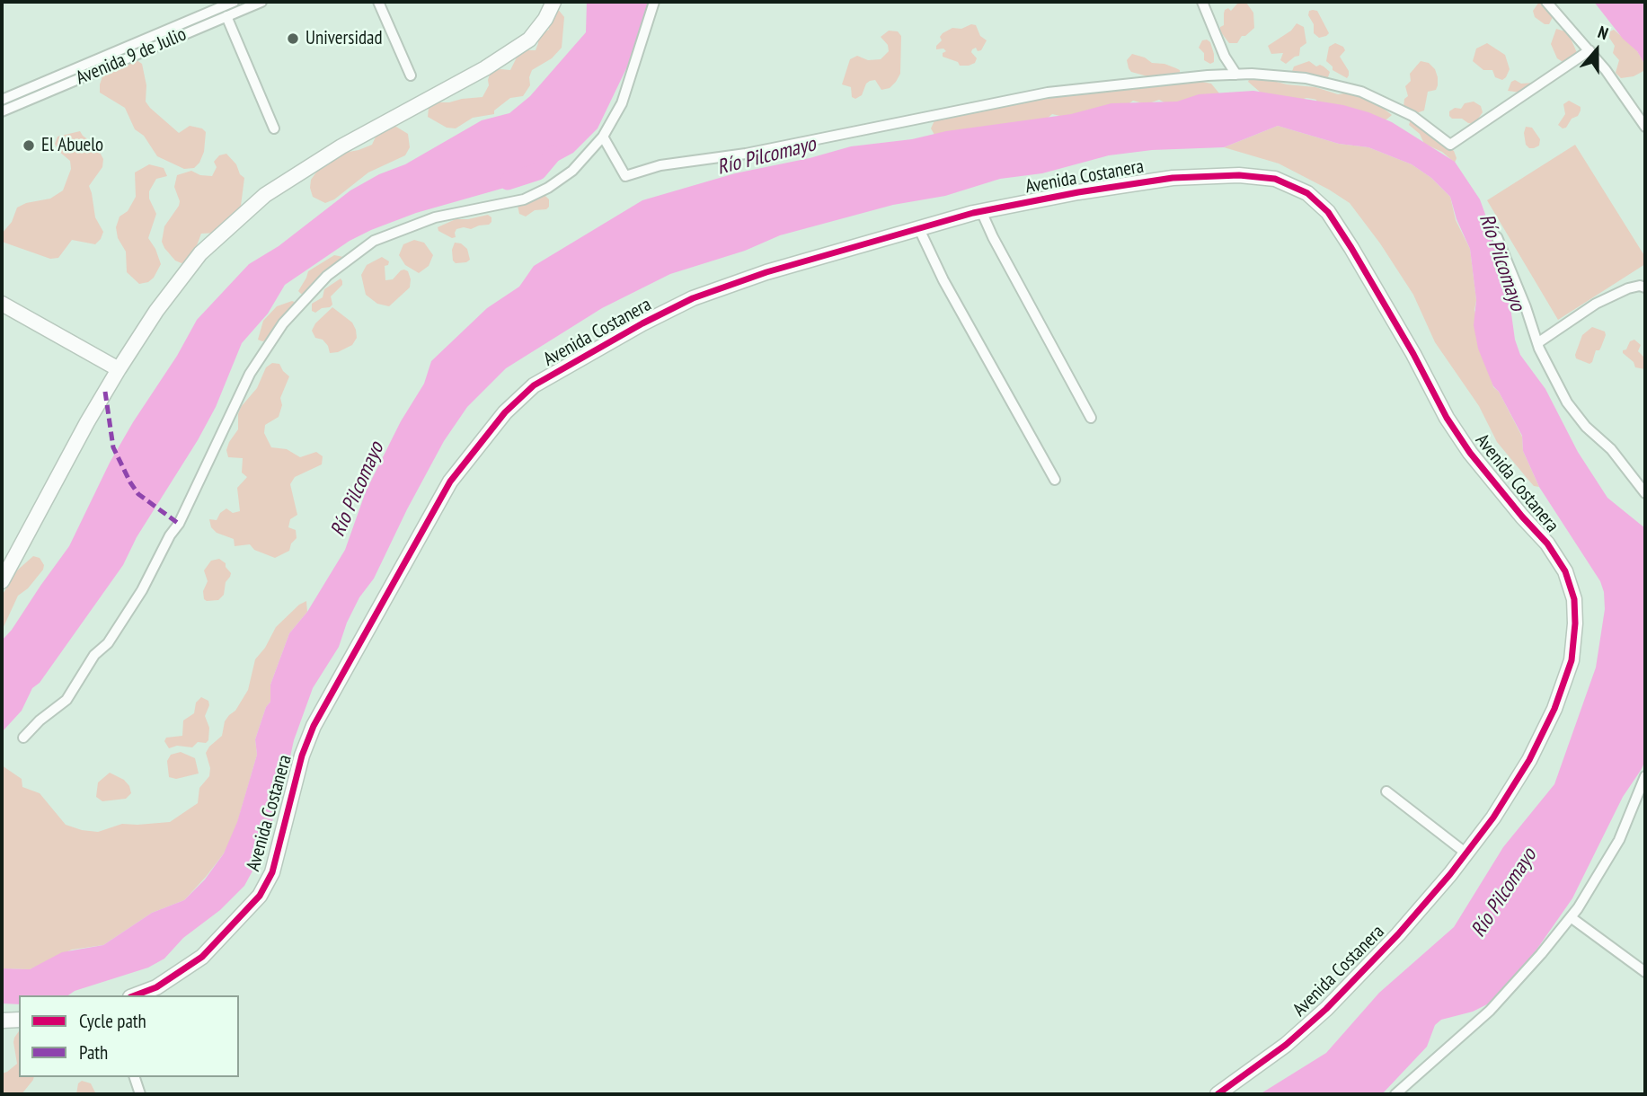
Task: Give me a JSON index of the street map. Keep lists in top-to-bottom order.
{
  "streets": {
    "street": ["Avenida 9 de Julio", "Avenida Costanera"]
  },
  "water": ["Río Pilcomayo"],
  "places": ["Universidad", "El Abuelo"],
  "legend": ["Cycle path", "Path"],
  "north": "top"
}
